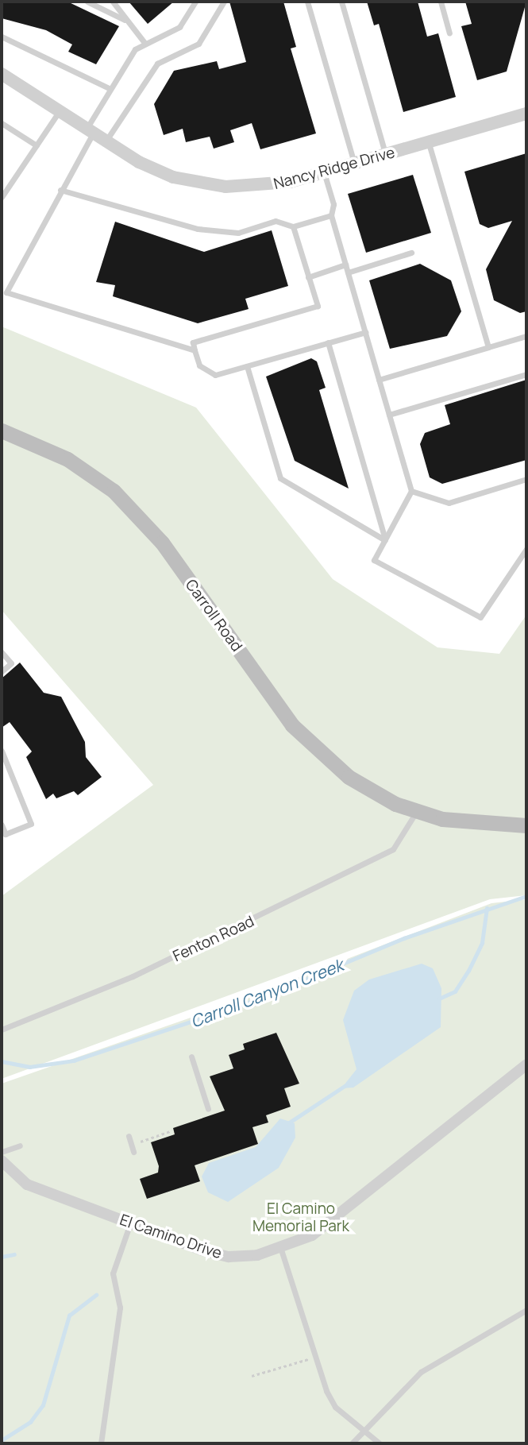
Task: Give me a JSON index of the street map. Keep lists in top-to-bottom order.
{
  "streets": {
    "main road": ["Carroll Road"],
    "street": ["Nancy Ridge Drive", "El Camino Drive"],
    "lane": ["Fenton Road"]
  },
  "crossings": [
    ["Carroll Road", "Fenton Road"]
  ],
  "water": ["Carroll Canyon Creek"],
  "parks": ["El Camino Memorial Park"]
}
